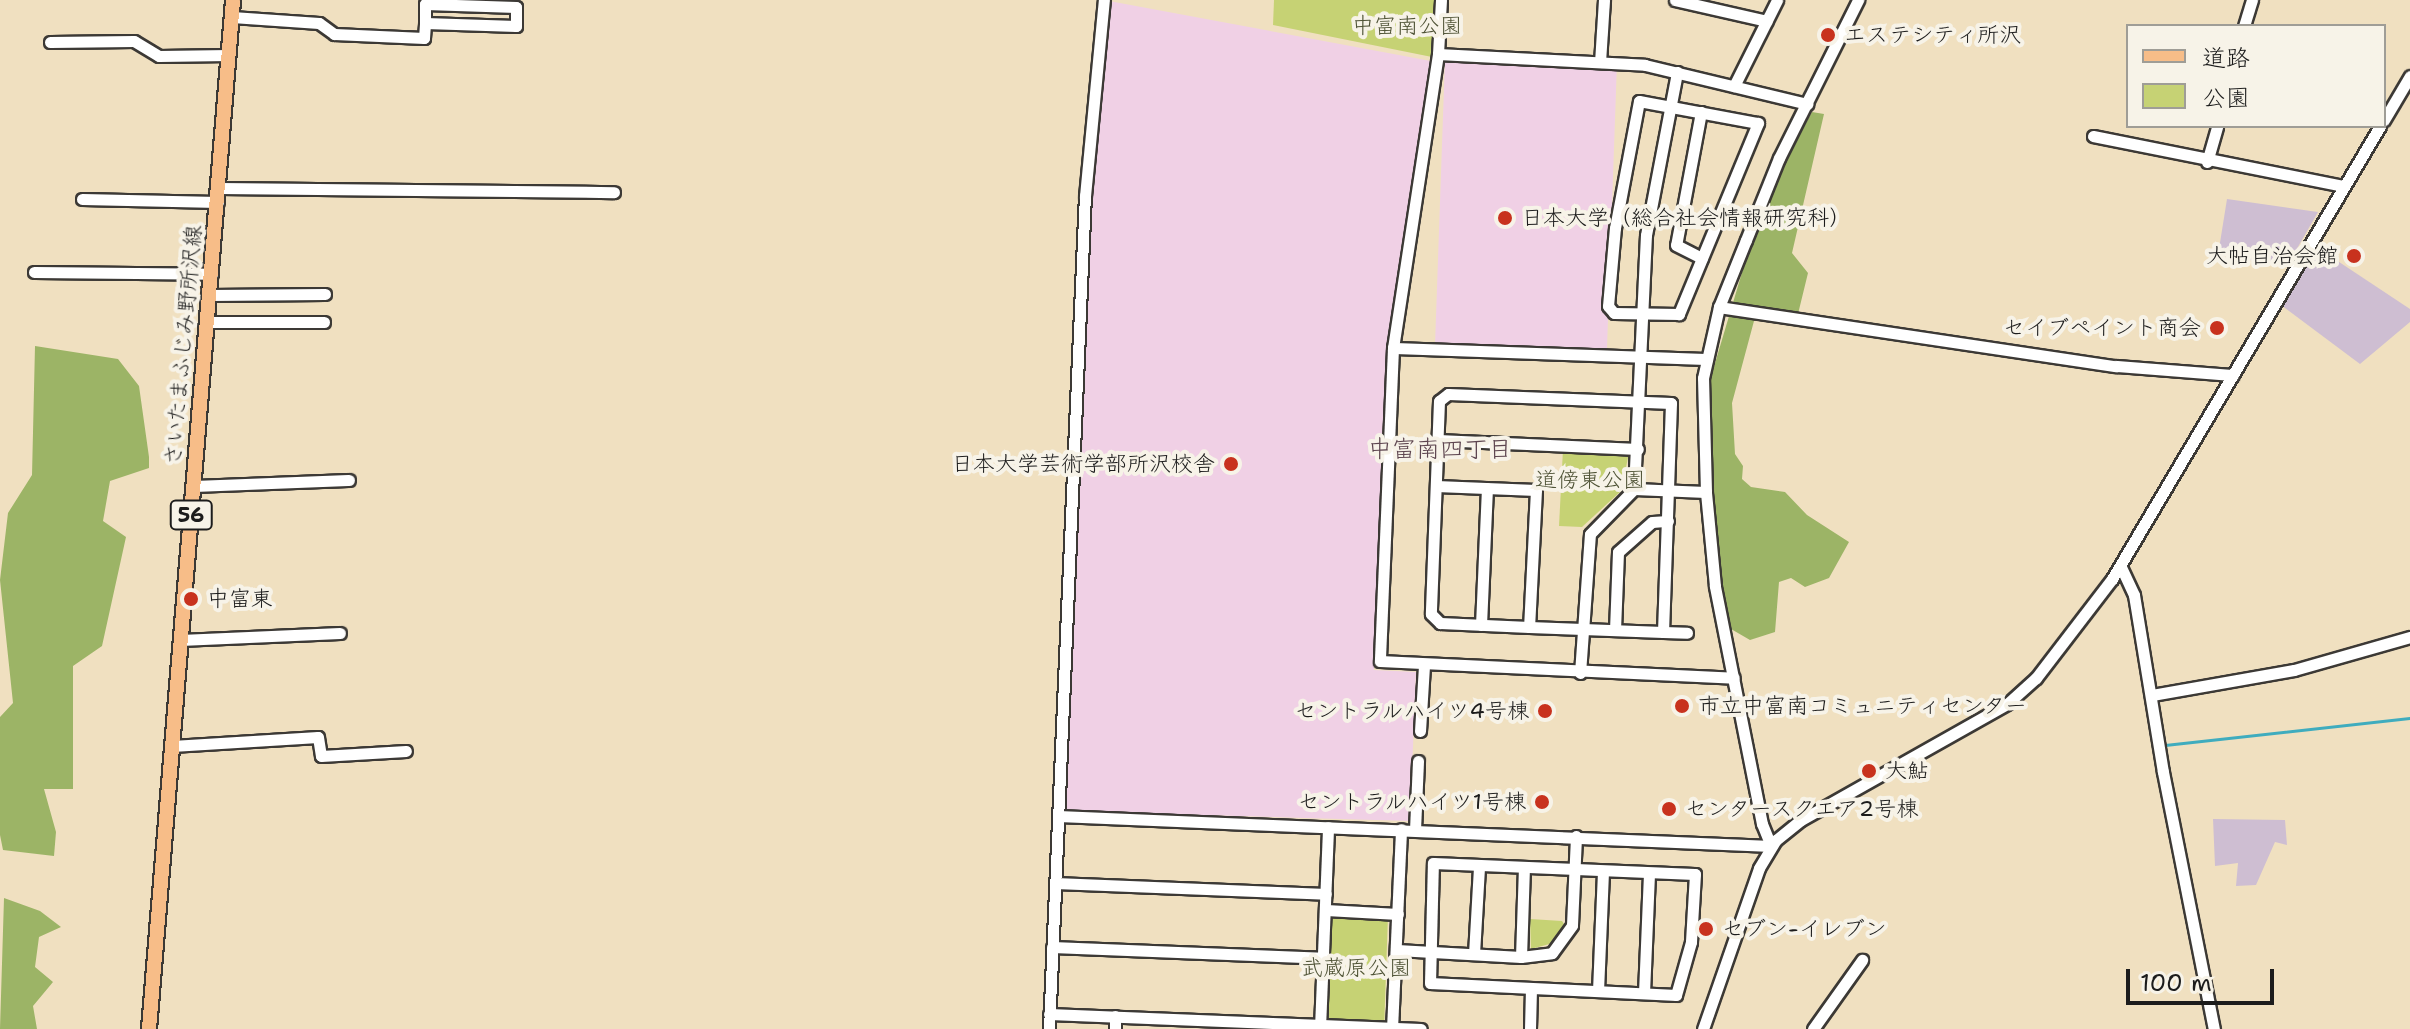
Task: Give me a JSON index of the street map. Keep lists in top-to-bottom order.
{
  "streets": {
    "main road": ["さいたまふじみ野所沢線", "56"]
  },
  "districts": ["中富南四丁目"],
  "parks": ["中富南公園", "道傍東公園", "武蔵原公園"],
  "places": [
    "エステシティ所沢",
    "日本大学（総合社会情報研究科）",
    "大帖自治会館",
    "セイブペイント商会",
    "日本大学芸術学部所沢校舎",
    "中富東",
    "市立中富南コミュニティセンター",
    "セントラルハイツ4号棟",
    "大鮎",
    "セントラルハイツ1号棟",
    "センタースクエア2号棟",
    "セブン-イレブン"
  ],
  "legend": ["道路", "公園"],
  "scale_bar": "100 m"
}
